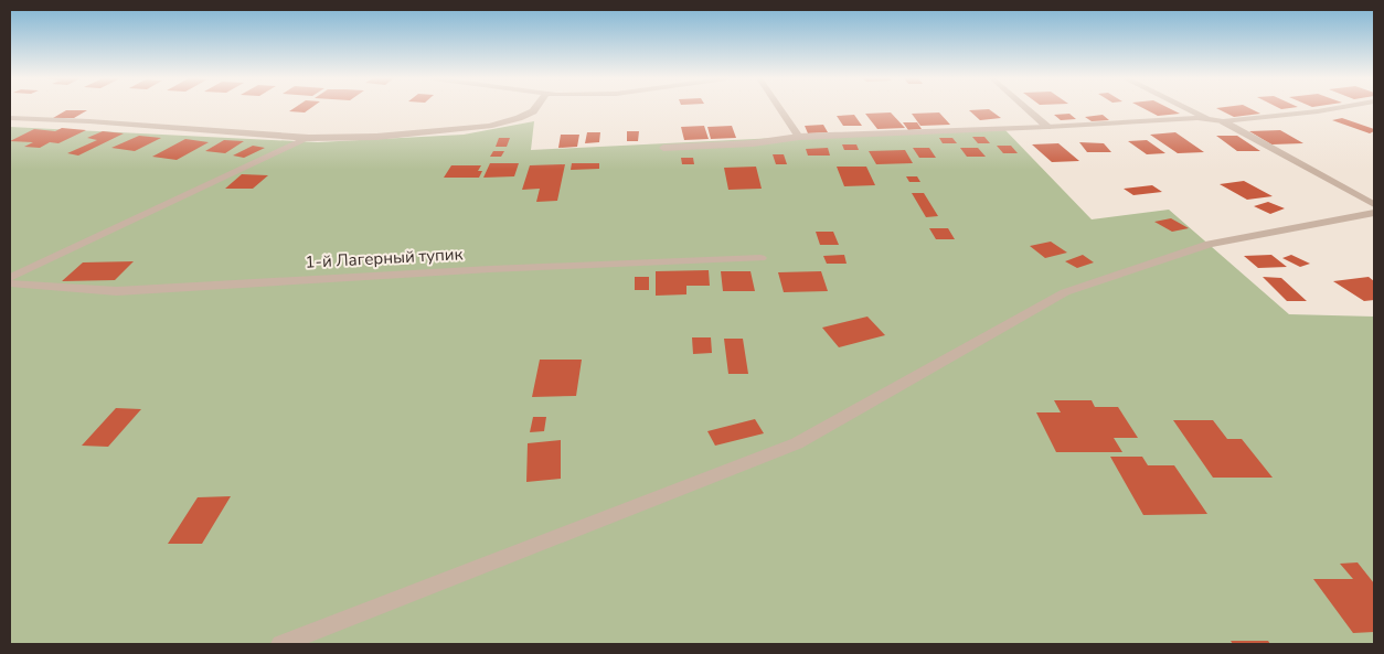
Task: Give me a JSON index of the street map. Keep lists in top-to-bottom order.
{
  "streets": {
    "street": ["1-й Лагерный тупик"]
  }
}
